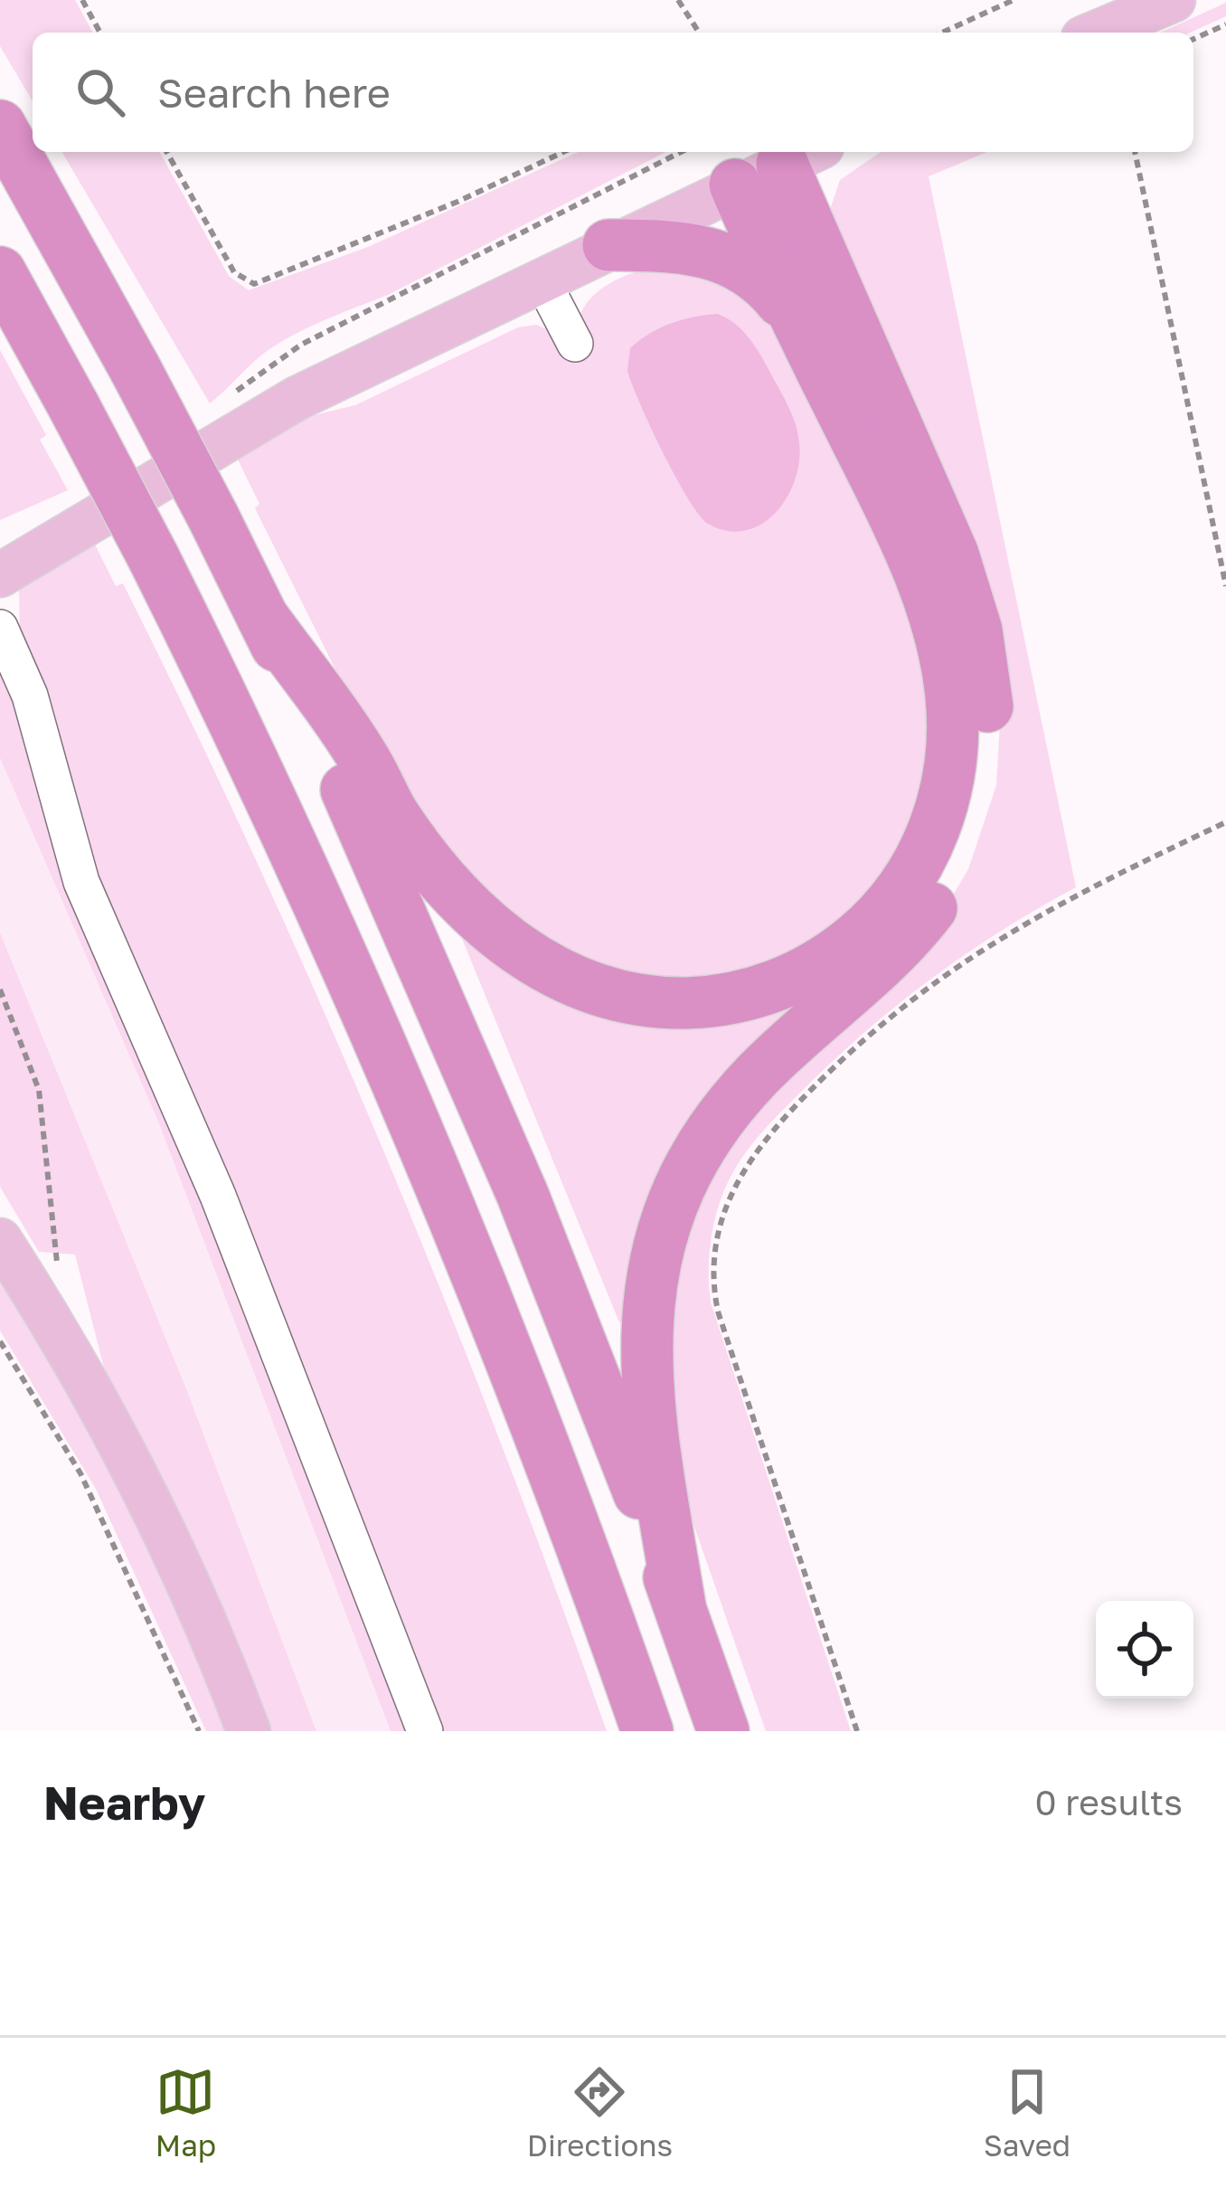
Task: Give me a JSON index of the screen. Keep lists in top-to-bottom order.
{
  "page": {
    "search": "Search here",
    "heading": ["Nearby", "0 results"],
    "nav": ["Map", "Directions", "Saved"]
  }
}
